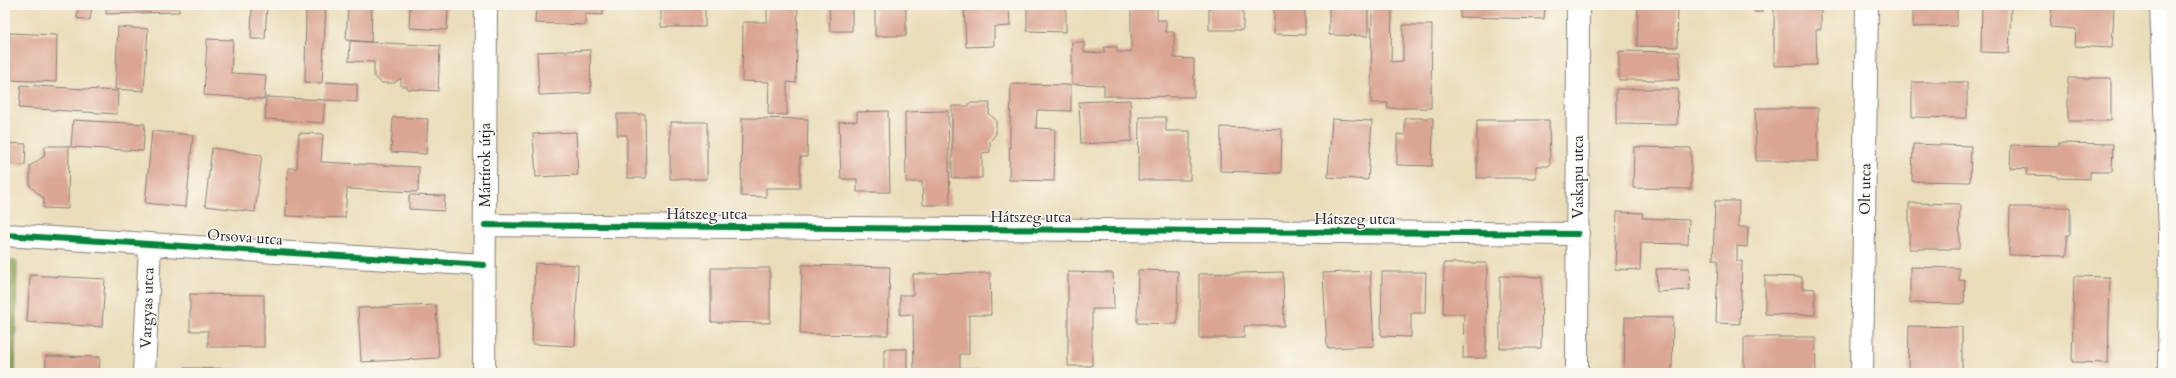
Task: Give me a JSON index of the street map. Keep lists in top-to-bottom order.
{
  "streets": {
    "street": [
      "Mártírok útja",
      "Vaskapu utca",
      "Olt utca",
      "Hátszeg utca",
      "Orsova utca",
      "Vargyas utca"
    ]
  },
  "crossings": [
    ["Mártírok útja", "Hátszeg utca"],
    ["Mártírok útja", "Orsova utca"],
    ["Vaskapu utca", "Hátszeg utca"],
    ["Orsova utca", "Vargyas utca"]
  ]
}
